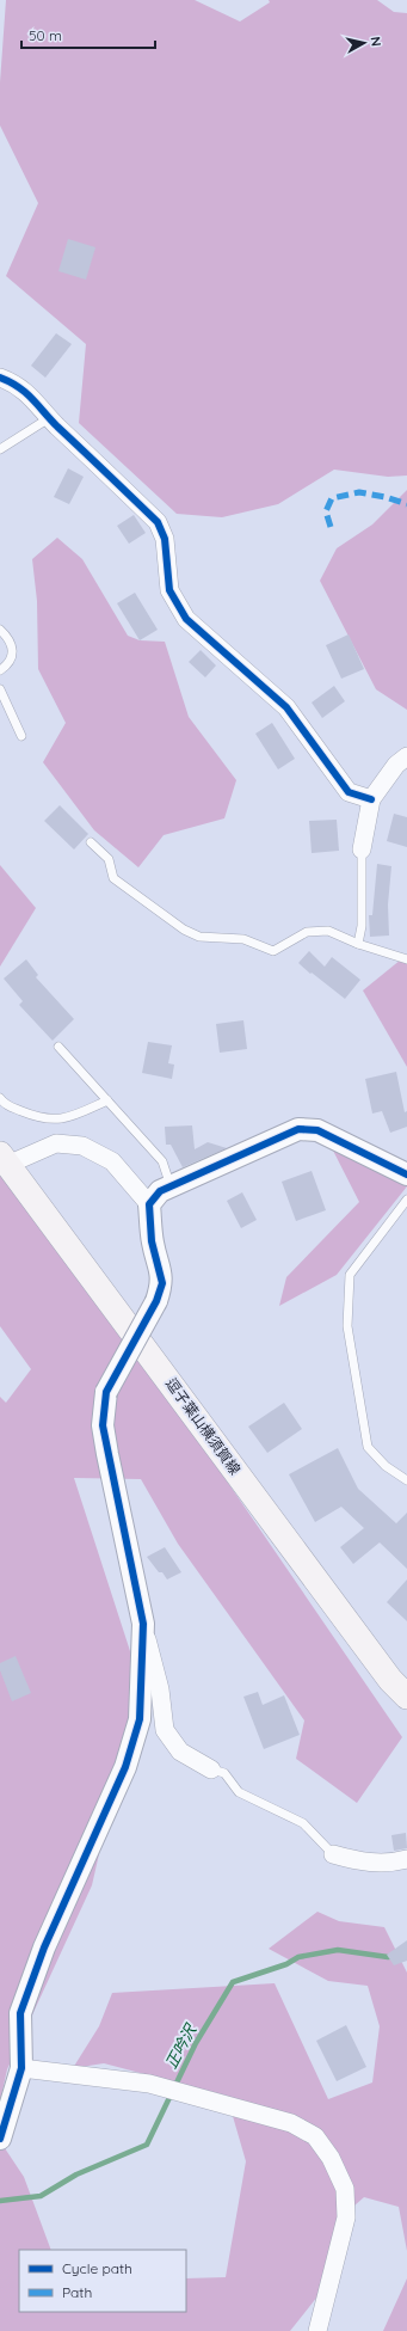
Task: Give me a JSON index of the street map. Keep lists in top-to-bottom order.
{
  "streets": {
    "main road": ["逗子葉山横須賀線"]
  },
  "water": ["正吟沢"],
  "legend": ["Cycle path", "Path"],
  "scale_bar": "50 m",
  "north": "right"
}
